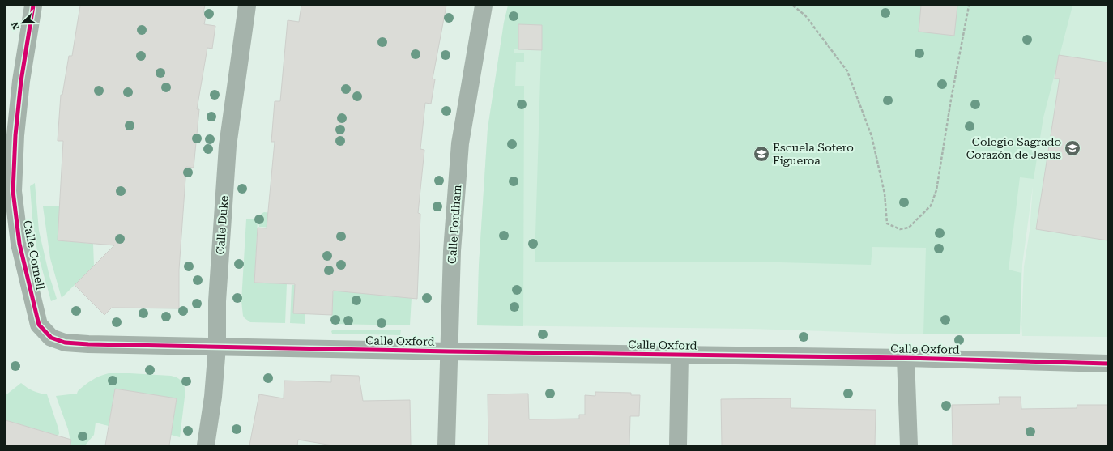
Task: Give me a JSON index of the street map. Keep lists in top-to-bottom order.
{
  "streets": {
    "street": [
      "Calle Fordham",
      "Calle Duke",
      "Calle Cornell",
      "Calle Oxford"
    ]
  },
  "crossings": [
    ["Calle Fordham", "Calle Oxford"],
    ["Calle Duke", "Calle Cornell"],
    ["Calle Duke", "Calle Oxford"],
    ["Calle Cornell", "Calle Oxford"]
  ],
  "places": {
    "school or university": ["Colegio Sagrado Corazón de Jesus", "Escuela Sotero Figueroa"]
  },
  "north": "bottom left"
}
